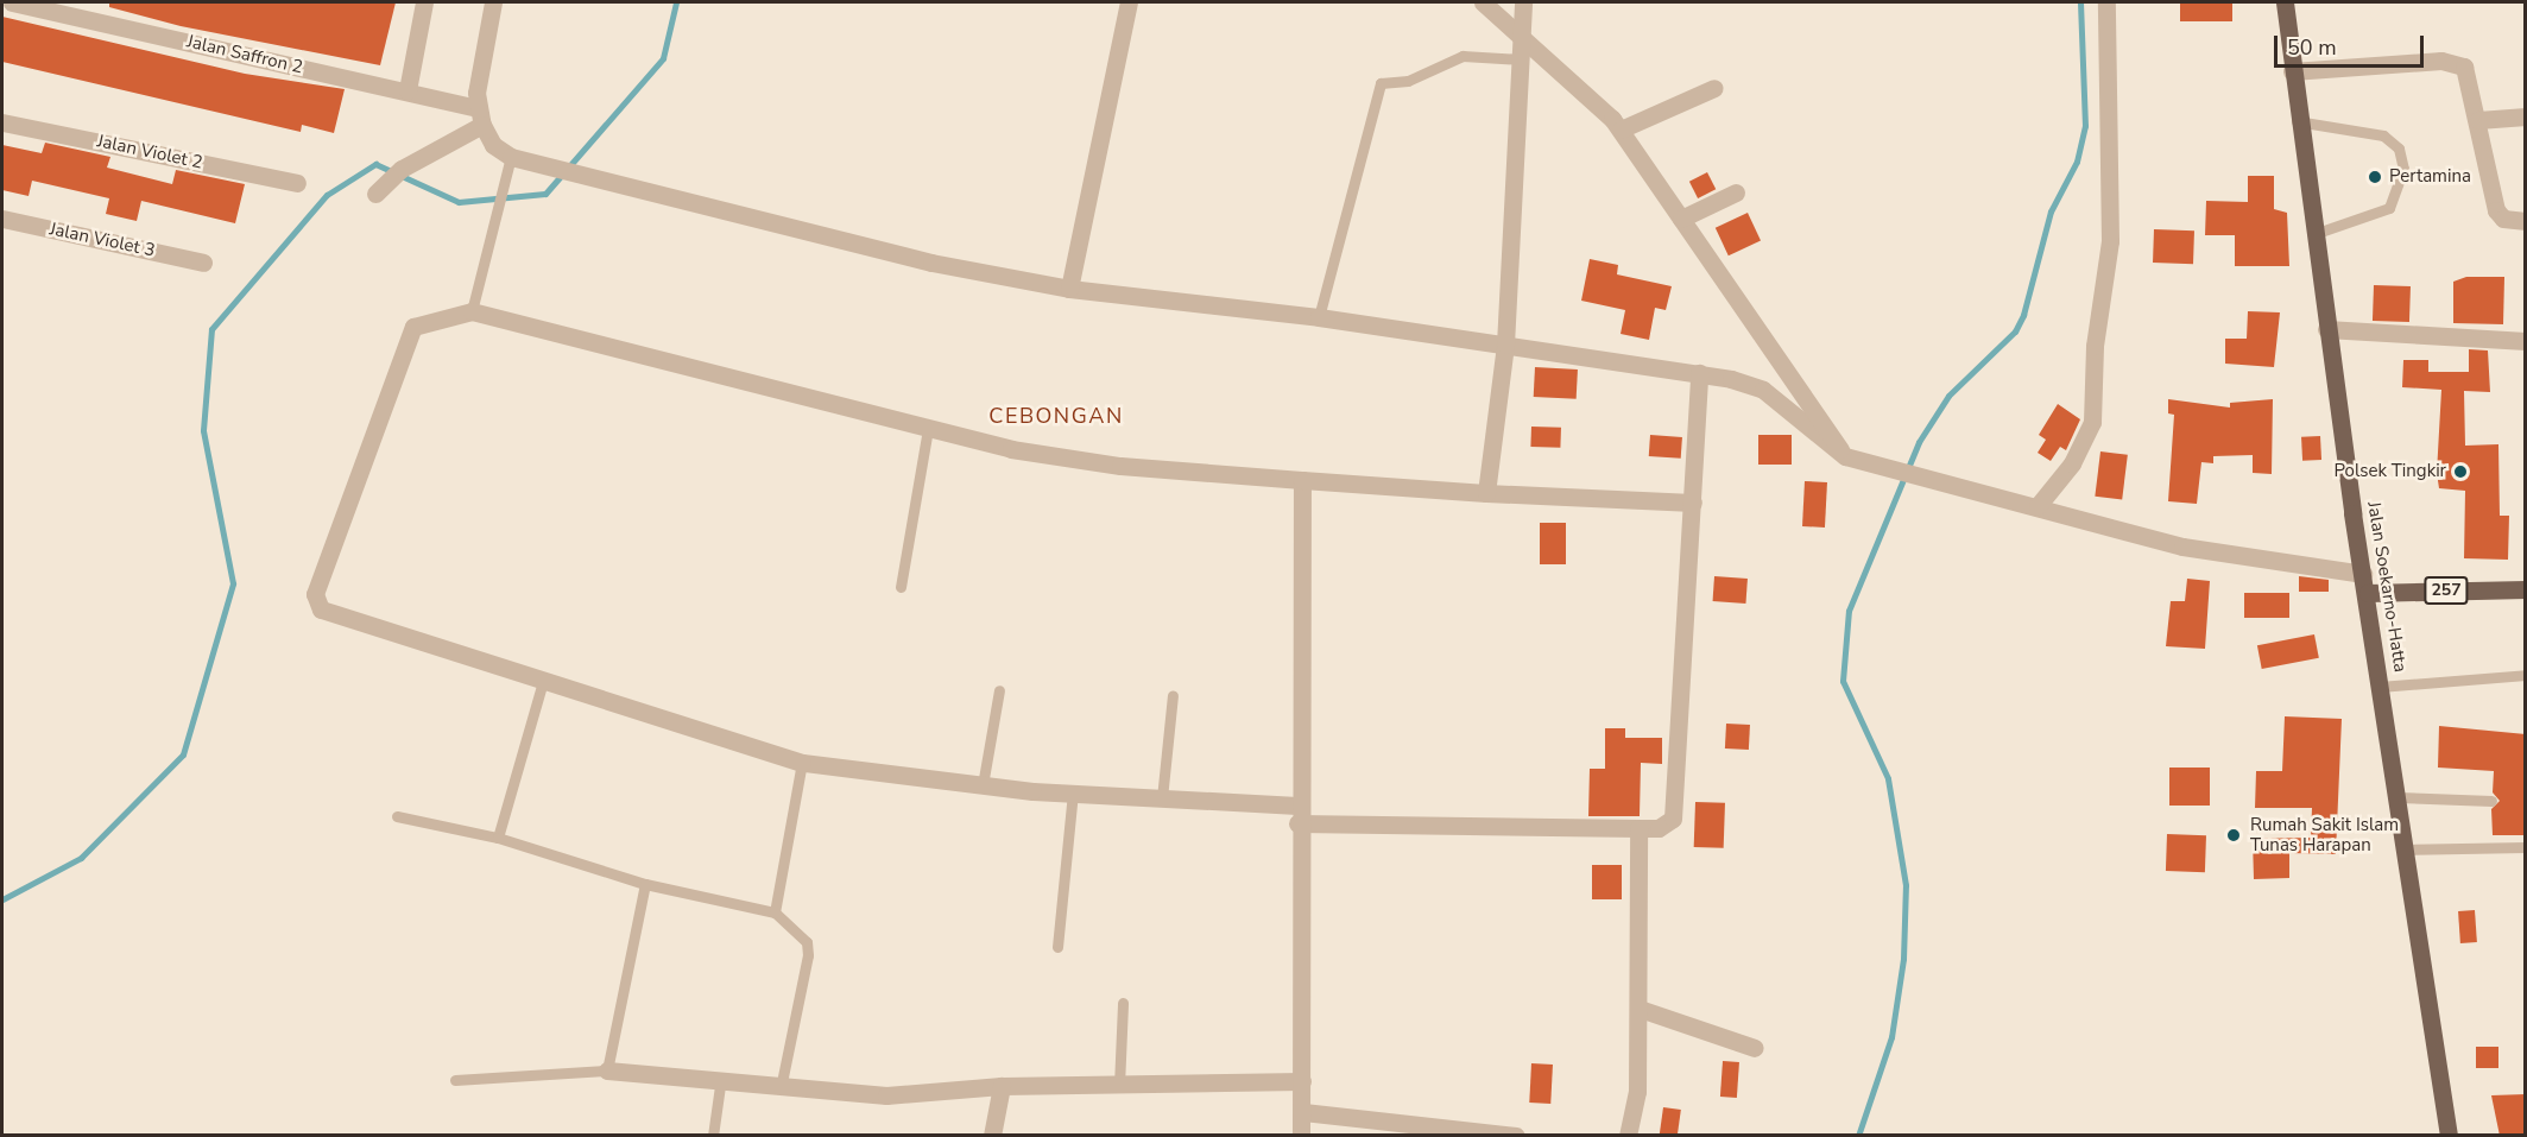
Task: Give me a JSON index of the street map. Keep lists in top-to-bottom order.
{
  "streets": {
    "main road": ["Jalan Soekarno-Hatta", "257"],
    "street": ["Jalan Saffron 2", "Jalan Violet 2", "Jalan Violet 3"]
  },
  "crossings": [
    ["Jalan Soekarno-Hatta", "257"]
  ],
  "districts": ["CEBONGAN"],
  "places": ["Pertamina", "Polsek Tingkir", "Rumah Sakit Islam Tunas Harapan"],
  "scale_bar": "50 m"
}
